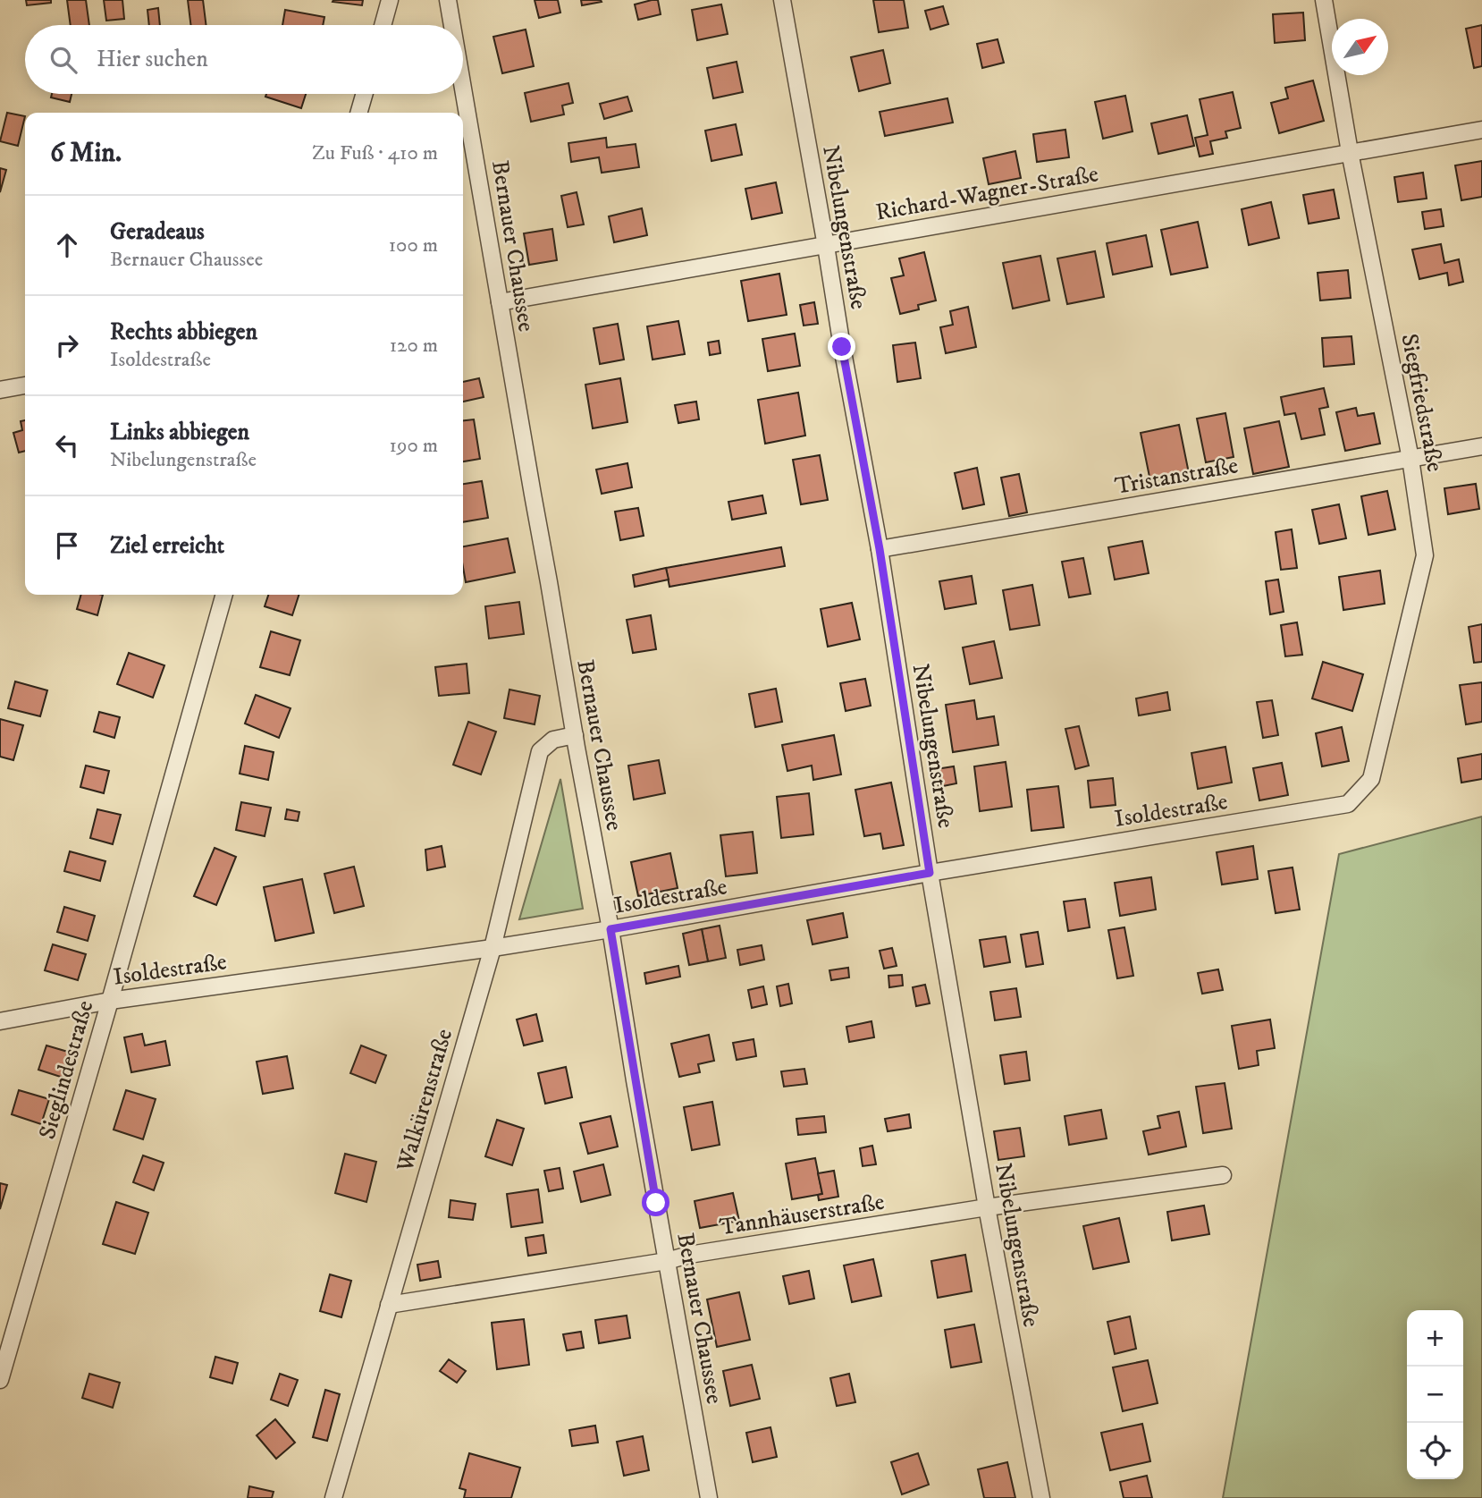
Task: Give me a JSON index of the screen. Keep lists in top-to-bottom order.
{
  "streets": {
    "street": [
      "Richard-Wagner-Straße",
      "Nibelungenstraße",
      "Bernauer Chaussee",
      "Siegfriedstraße",
      "Tristanstraße",
      "Isoldestraße",
      "Sieglindestraße",
      "Walkürenstraße",
      "Tannhäuserstraße"
    ]
  },
  "crossings": [
    ["Richard-Wagner-Straße", "Nibelungenstraße"],
    ["Richard-Wagner-Straße", "Bernauer Chaussee"],
    ["Richard-Wagner-Straße", "Siegfriedstraße"],
    ["Nibelungenstraße", "Tristanstraße"],
    ["Nibelungenstraße", "Isoldestraße"],
    ["Nibelungenstraße", "Tannhäuserstraße"],
    ["Bernauer Chaussee", "Isoldestraße"],
    ["Bernauer Chaussee", "Walkürenstraße"],
    ["Bernauer Chaussee", "Tannhäuserstraße"],
    ["Siegfriedstraße", "Tristanstraße"],
    ["Siegfriedstraße", "Isoldestraße"],
    ["Isoldestraße", "Sieglindestraße"],
    ["Isoldestraße", "Walkürenstraße"],
    ["Walkürenstraße", "Tannhäuserstraße"]
  ],
  "north": "top right",
  "page": {
    "search": "Hier suchen",
    "heading": ["6 Min.", "Zu Fuß · 410 m"],
    "list": [
      ["Geradeaus", "Bernauer Chaussee", "100 m"],
      ["Rechts abbiegen", "Isoldestraße", "120 m"],
      ["Links abbiegen", "Nibelungenstraße", "190 m"],
      "Ziel erreicht"
    ],
    "map_buttons": ["+", "−"]
  }
}
